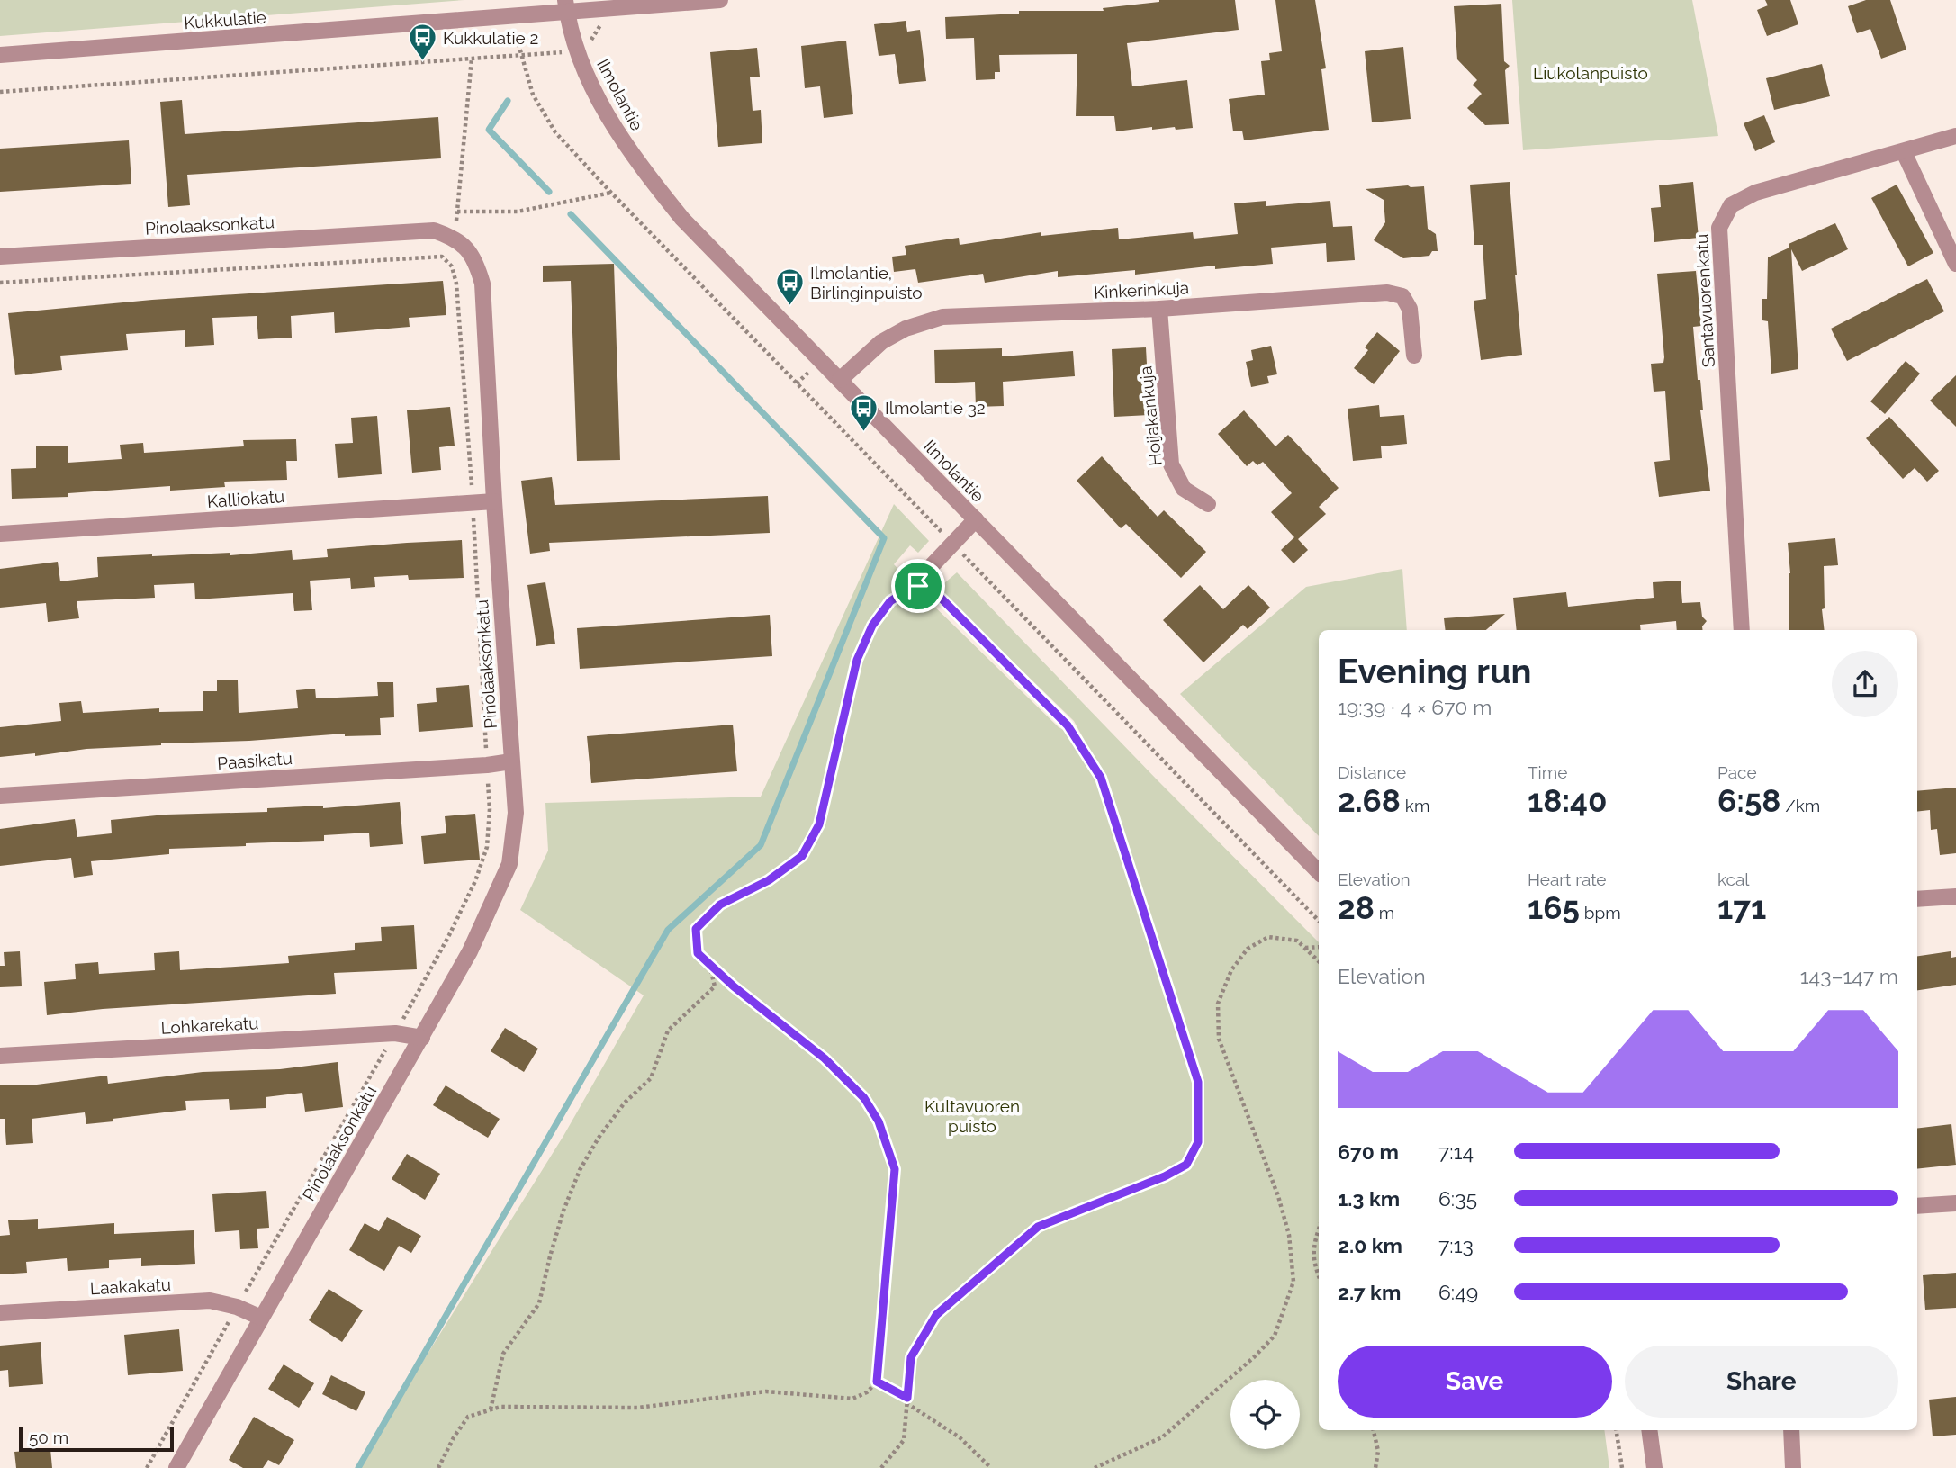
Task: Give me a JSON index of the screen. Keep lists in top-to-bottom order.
{
  "streets": {
    "street": [
      "Kukkulatie",
      "Ilmolantie",
      "Pinolaaksonkatu",
      "Kinkerinkuja",
      "Santavuorenkatu",
      "Hoijakankuja",
      "Kalliokatu",
      "Paasikatu",
      "Lohkarekatu",
      "Laakakatu"
    ]
  },
  "crossings": [
    ["Kukkulatie", "Ilmolantie"],
    ["Ilmolantie", "Kinkerinkuja"],
    ["Pinolaaksonkatu", "Kalliokatu"],
    ["Pinolaaksonkatu", "Paasikatu"],
    ["Pinolaaksonkatu", "Lohkarekatu"],
    ["Pinolaaksonkatu", "Laakakatu"],
    ["Kinkerinkuja", "Hoijakankuja"]
  ],
  "parks": ["Liukolanpuisto", "Kultavuoren puisto"],
  "places": {
    "bus stop": ["Kukkulatie 2", "Ilmolantie, Birlinginpuisto", "Ilmolantie 32"]
  },
  "scale_bar": "50 m",
  "page": {
    "heading": ["Evening run", "19:39 · 4 × 670 m"],
    "stats": [
      ["Distance", "2.68 km"],
      ["Time", "18:40"],
      ["Pace", "6:58 /km"],
      ["Elevation", "28 m"],
      ["Heart rate", "165 bpm"],
      ["kcal", "171"]
    ],
    "chart": ["Elevation", "143–147 m"],
    "list": [
      {
        "name": "670 m",
        "note": "7:14"
      },
      {
        "name": "1.3 km",
        "note": "6:35"
      },
      {
        "name": "2.0 km",
        "note": "7:13"
      },
      {
        "name": "2.7 km",
        "note": "6:49"
      }
    ],
    "buttons": ["Save", "Share"],
    "scale": "50 m"
  }
}
